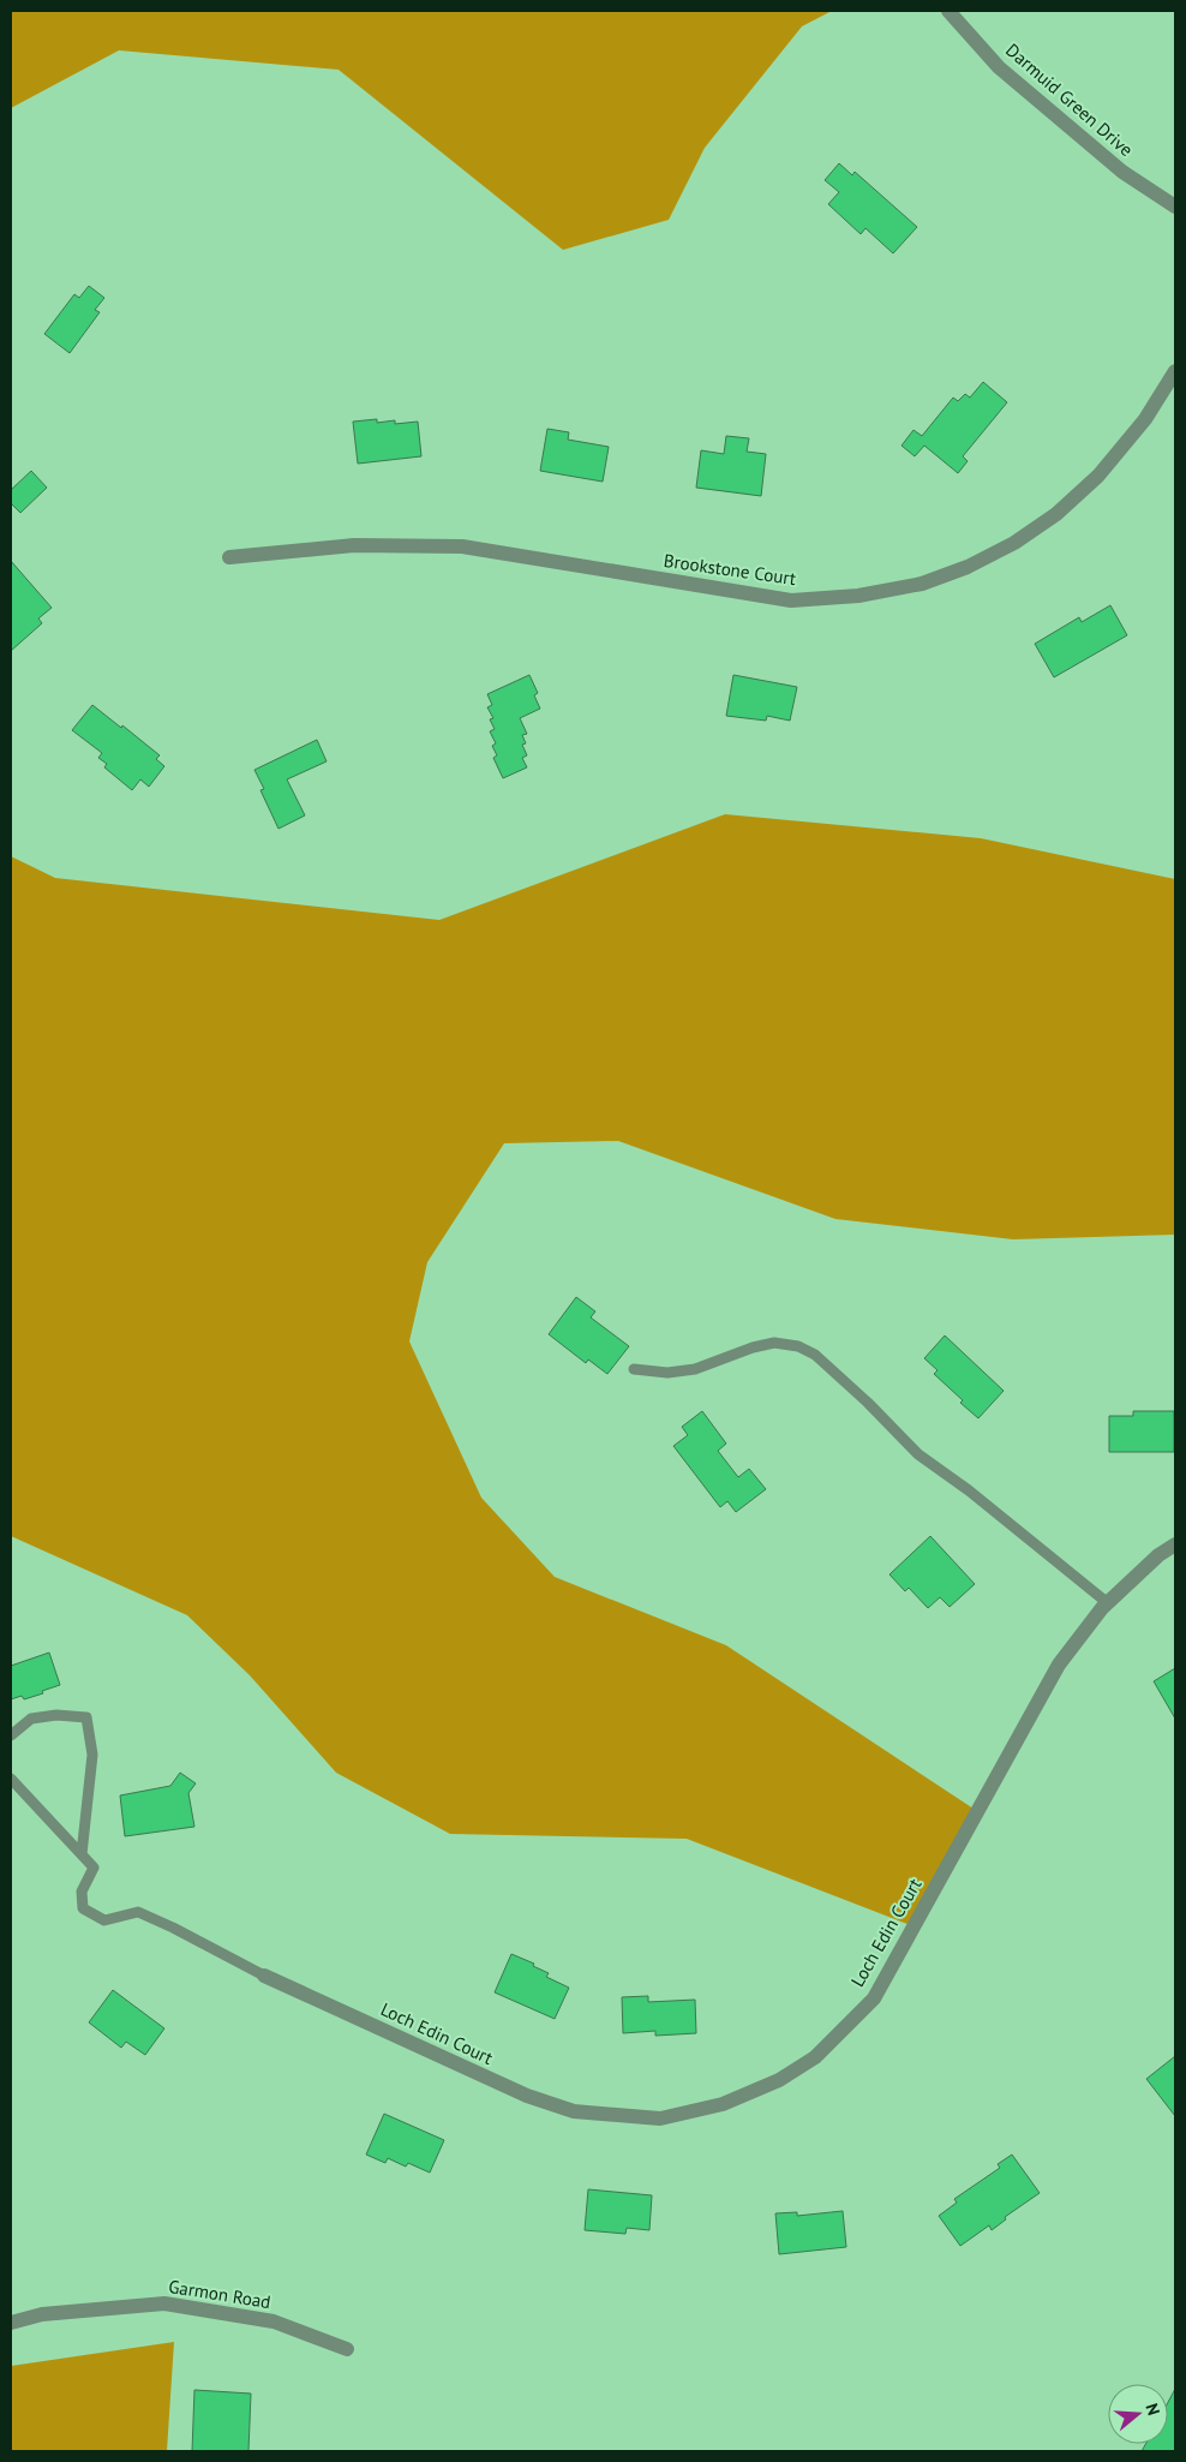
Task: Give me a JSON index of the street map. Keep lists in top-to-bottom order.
{
  "streets": {
    "street": [
      "Darmuid Green Drive",
      "Brookstone Court",
      "Loch Edin Court",
      "Garmon Road"
    ]
  },
  "north": "right"
}
